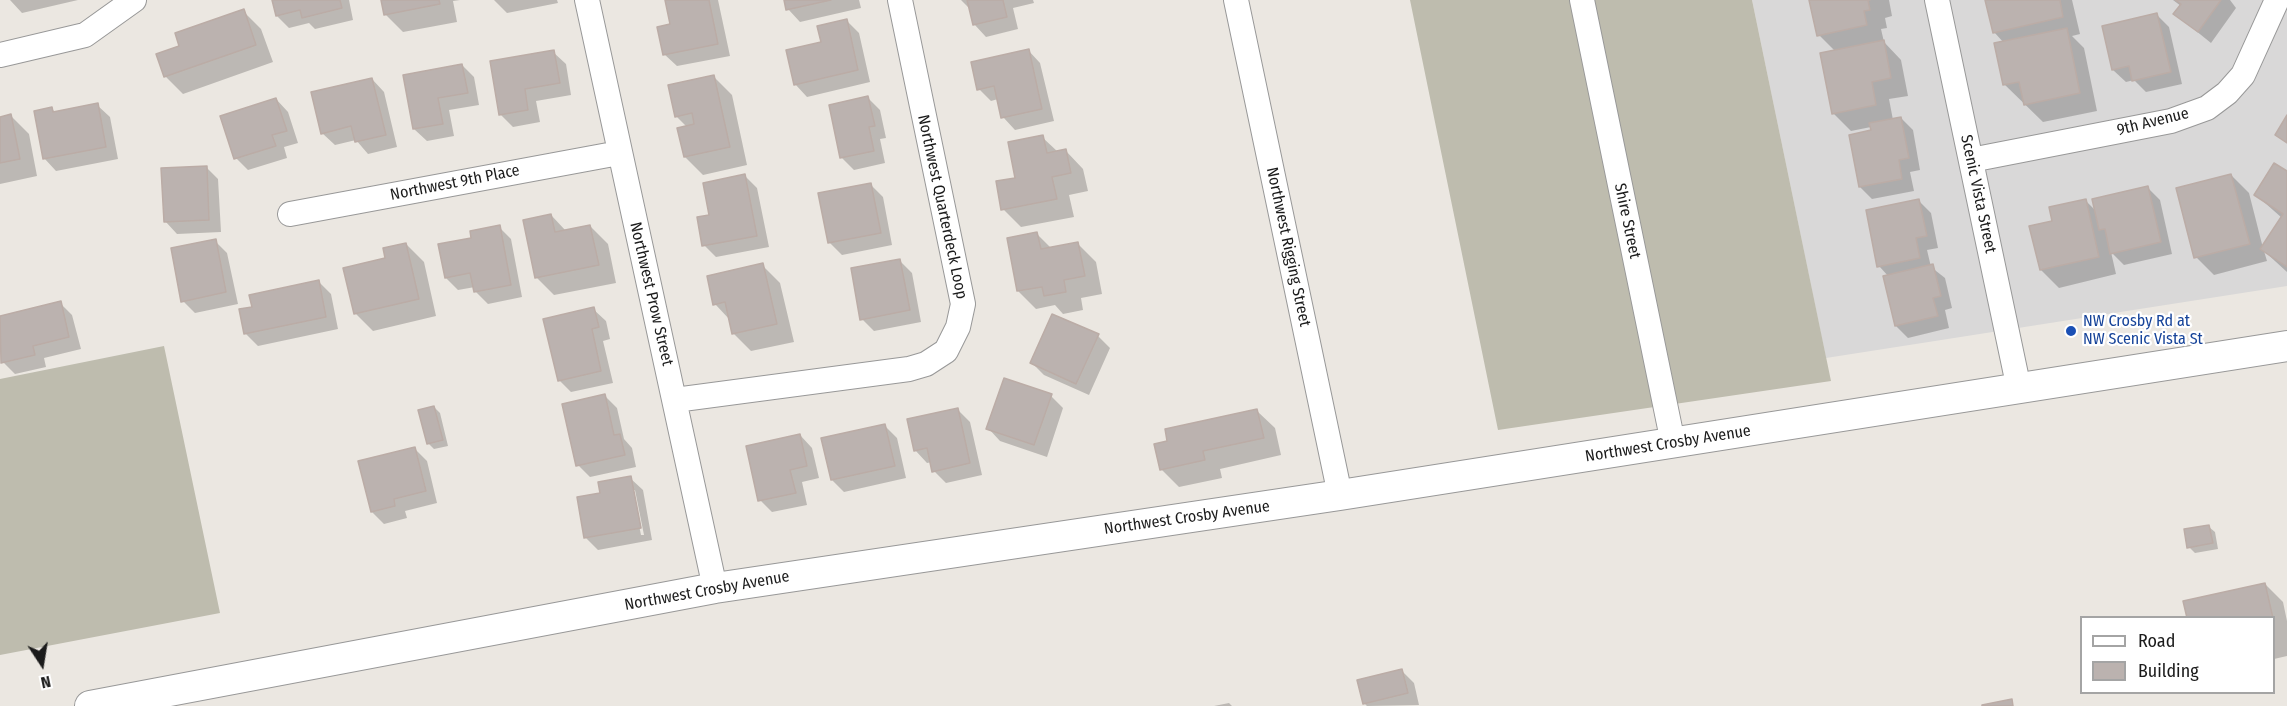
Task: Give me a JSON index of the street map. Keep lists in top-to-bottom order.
{
  "streets": {
    "street": [
      "9th Avenue",
      "Northwest 9th Place",
      "Scenic Vista Street",
      "Northwest Quarterdeck Loop",
      "Shire Street",
      "Northwest Rigging Street",
      "Northwest Prow Street",
      "Northwest Crosby Avenue"
    ]
  },
  "crossings": [
    ["9th Avenue", "Scenic Vista Street"],
    ["Northwest 9th Place", "Northwest Prow Street"],
    ["Scenic Vista Street", "Northwest Crosby Avenue"],
    ["Northwest Quarterdeck Loop", "Northwest Prow Street"],
    ["Shire Street", "Northwest Crosby Avenue"],
    ["Northwest Rigging Street", "Northwest Crosby Avenue"],
    ["Northwest Prow Street", "Northwest Crosby Avenue"]
  ],
  "places": ["NW Crosby Rd at NW Scenic Vista St"],
  "legend": ["Road", "Building"],
  "north": "bottom"
}
